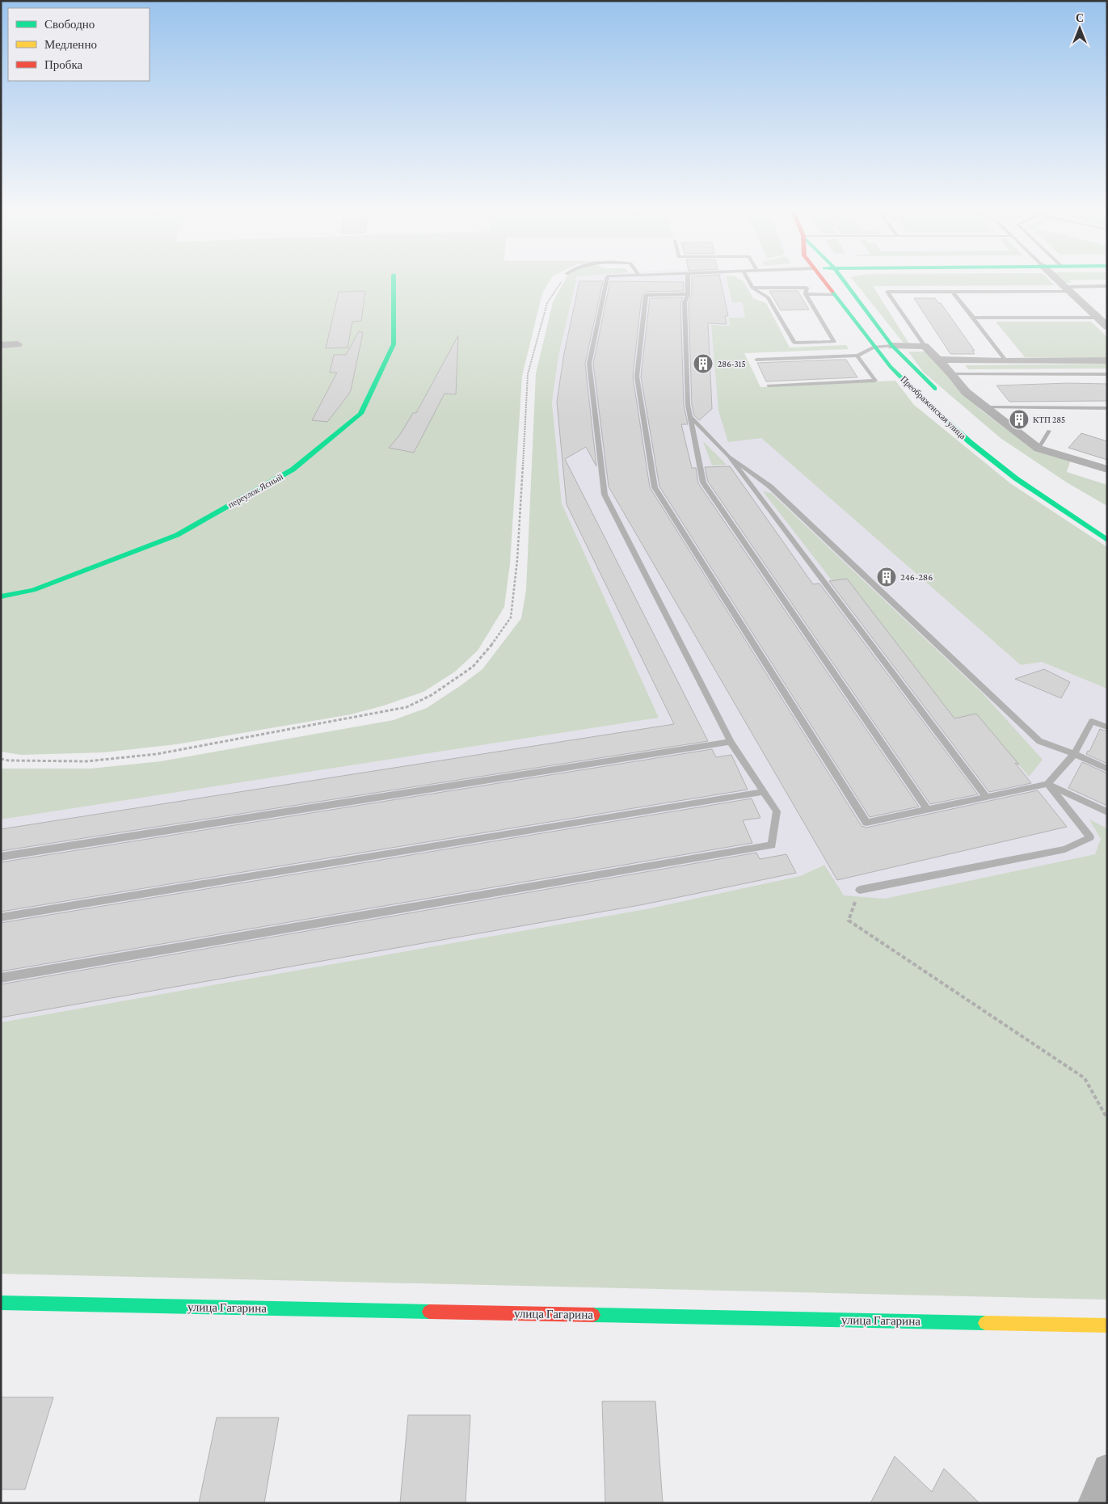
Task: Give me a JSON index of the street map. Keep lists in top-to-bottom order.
{
  "streets": {
    "main road": ["Преображенская улица", "переулок Ясный", "улица Гагарина"]
  },
  "places": {
    "building": ["286-315", "КТП 285", "246-286"]
  },
  "legend": ["Свободно", "Медленно", "Пробка"],
  "north": "top"
}
